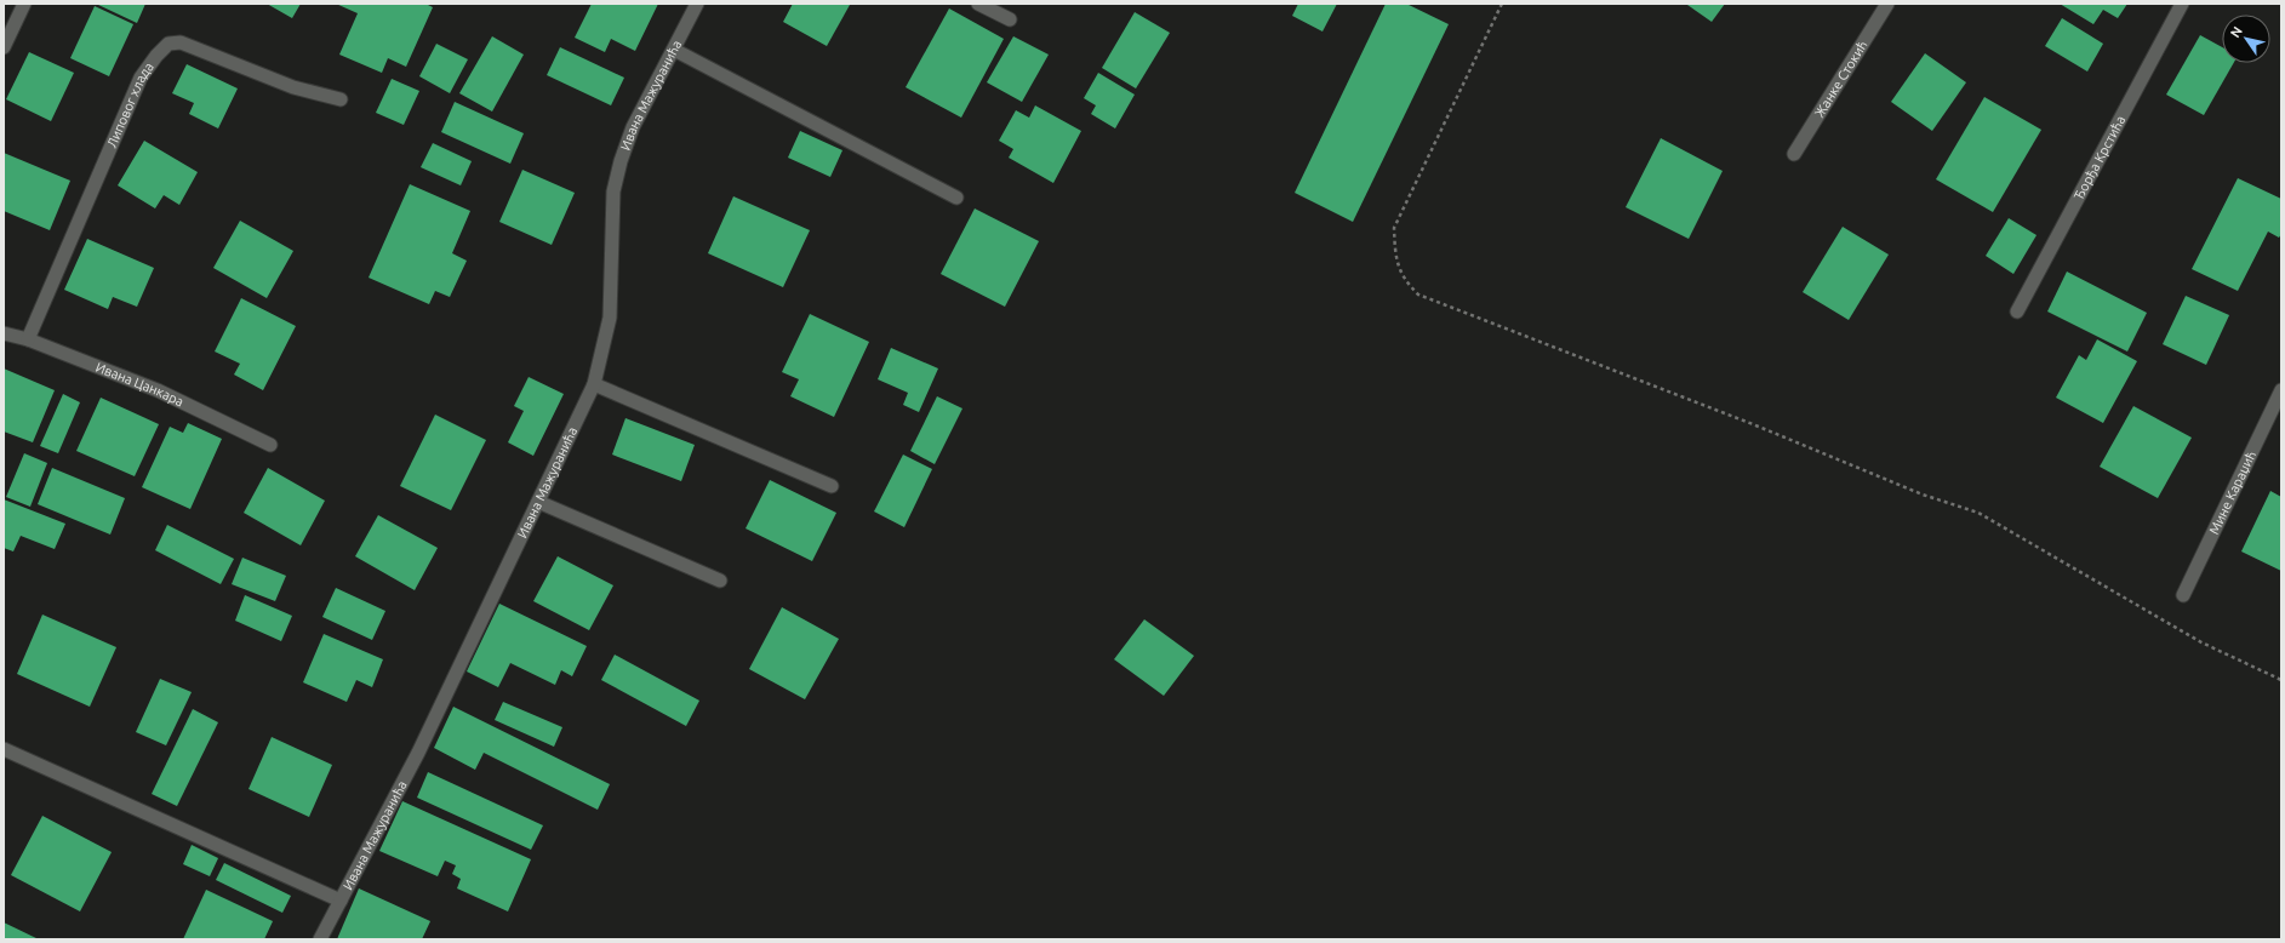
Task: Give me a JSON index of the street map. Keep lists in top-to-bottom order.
{
  "streets": {
    "street": [
      "Жанке Стокић",
      "Ивана Мажуранића",
      "Липовог хлада",
      "Ђорђа Крстића",
      "Ивана Цанкара",
      "Мине Караџић"
    ]
  },
  "crossings": [
    ["Липовог хлада", "Ивана Цанкара"]
  ],
  "north": "top left"
}
